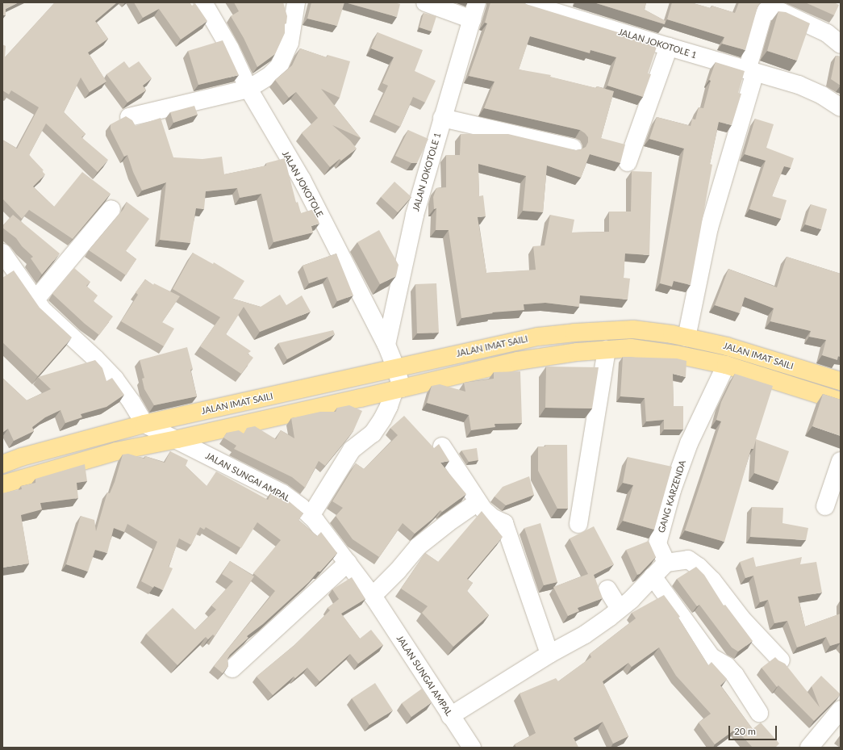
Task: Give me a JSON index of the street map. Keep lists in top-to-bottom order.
{
  "streets": {
    "main road": ["JALAN IMAT SAILI"],
    "street": [
      "JALAN JOKOTOLE 1",
      "JALAN JOKOTOLE",
      "JALAN SUNGAI AMPAL",
      "GANG KARZENDA"
    ]
  },
  "crossings": [
    ["JALAN JOKOTOLE 1", "JALAN JOKOTOLE"],
    ["JALAN JOKOTOLE", "JALAN IMAT SAILI"],
    ["JALAN IMAT SAILI", "JALAN SUNGAI AMPAL"],
    ["JALAN IMAT SAILI", "GANG KARZENDA"]
  ],
  "scale_bar": "20 m"
}
